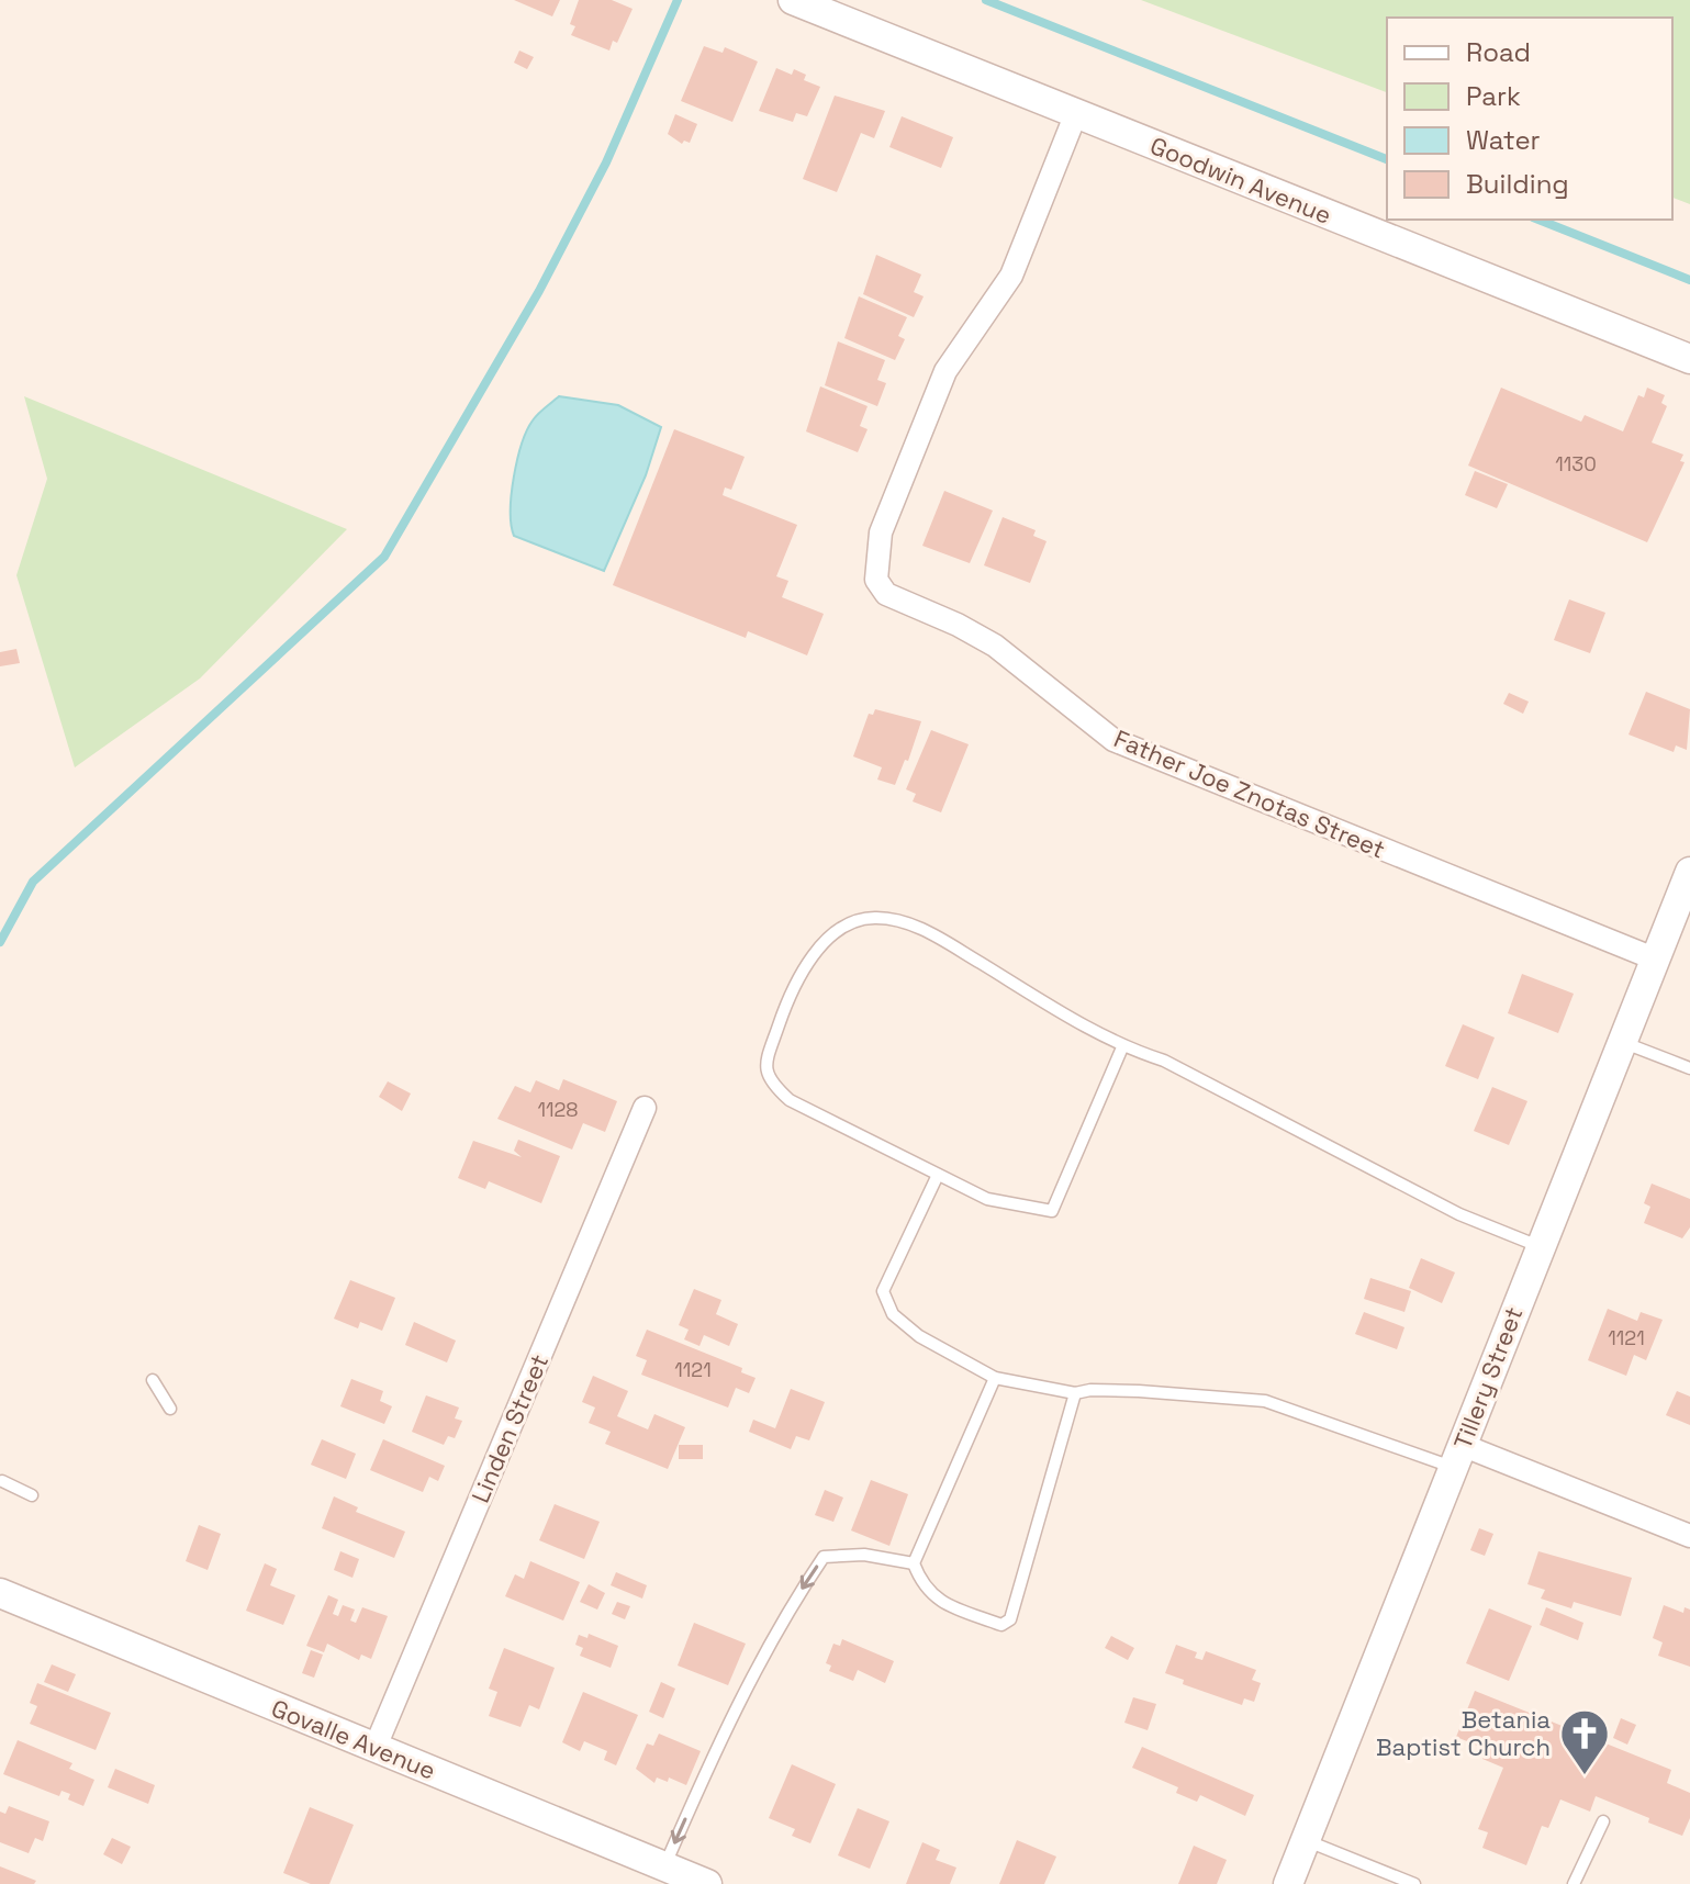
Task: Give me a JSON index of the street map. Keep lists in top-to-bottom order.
{
  "streets": {
    "street": [
      "Goodwin Avenue",
      "Father Joe Znotas Street",
      "Tillery Street",
      "Linden Street",
      "Govalle Avenue"
    ]
  },
  "crossings": [
    ["Goodwin Avenue", "Father Joe Znotas Street"],
    ["Father Joe Znotas Street", "Tillery Street"],
    ["Linden Street", "Govalle Avenue"]
  ],
  "places": {
    "church": ["Betania Baptist Church"]
  },
  "house_numbers": [
    "1130",
    "1128",
    "1121",
    "1121"
  ],
  "legend": [
    "Road",
    "Park",
    "Water",
    "Building"
  ]
}
